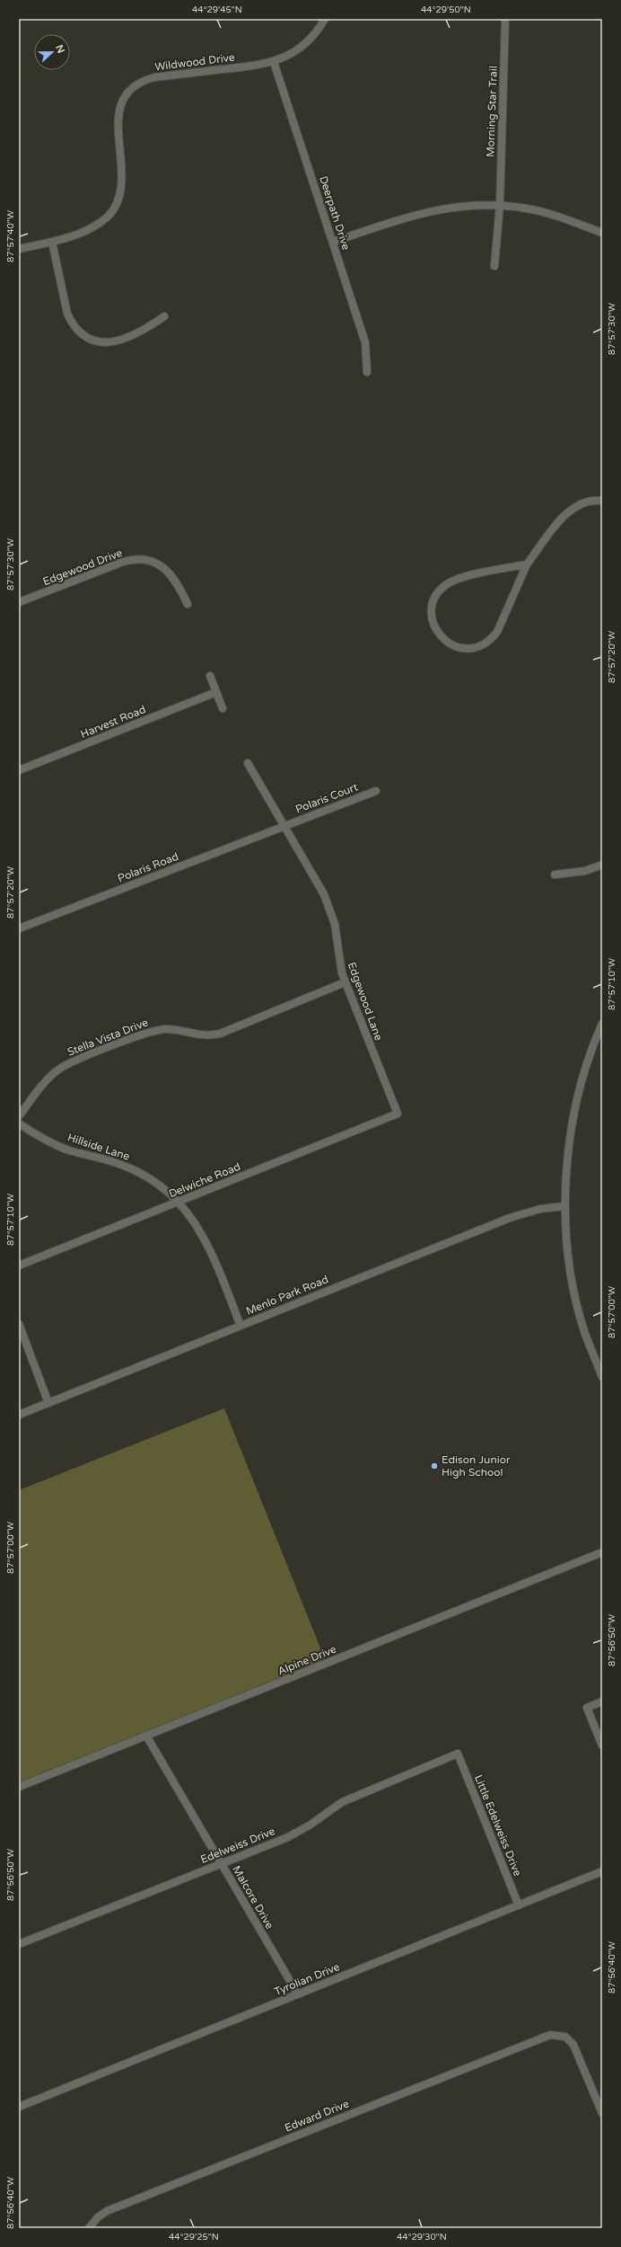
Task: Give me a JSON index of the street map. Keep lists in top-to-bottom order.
{
  "streets": {
    "street": [
      "Wildwood Drive",
      "Morning Star Trail",
      "Deerpath Drive",
      "Edgewood Drive",
      "Harvest Road",
      "Polaris Court",
      "Polaris Road",
      "Edgewood Lane",
      "Stella Vista Drive",
      "Hillside Lane",
      "Delwiche Road",
      "Menlo Park Road",
      "Alpine Drive",
      "Little Edelweiss Drive",
      "Edelweiss Drive",
      "Malcore Drive",
      "Tyrolian Drive",
      "Edward Drive"
    ]
  },
  "crossings": [
    ["Wildwood Drive", "Deerpath Drive"],
    ["Polaris Court", "Polaris Road"],
    ["Polaris Court", "Edgewood Lane"],
    ["Polaris Road", "Edgewood Lane"],
    ["Edgewood Lane", "Stella Vista Drive"],
    ["Edgewood Lane", "Delwiche Road"],
    ["Hillside Lane", "Delwiche Road"],
    ["Hillside Lane", "Menlo Park Road"],
    ["Alpine Drive", "Malcore Drive"],
    ["Little Edelweiss Drive", "Edelweiss Drive"],
    ["Little Edelweiss Drive", "Tyrolian Drive"],
    ["Edelweiss Drive", "Malcore Drive"],
    ["Malcore Drive", "Tyrolian Drive"]
  ],
  "places": ["Edison Junior High School"],
  "north": "right",
  "coordinates": [
    "44°29'45\"N",
    "44°29'50\"N",
    "87°57'40\"W",
    "87°57'30\"W",
    "87°57'20\"W",
    "87°57'10\"W",
    "87°57'00\"W",
    "87°56'50\"W",
    "87°56'40\"W",
    "44°29'25\"N",
    "44°29'30\"N"
  ]
}
